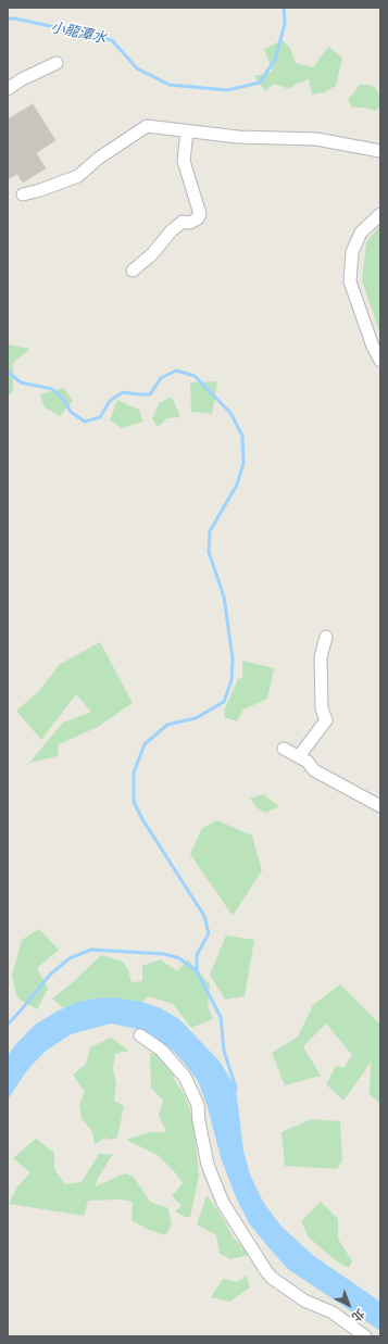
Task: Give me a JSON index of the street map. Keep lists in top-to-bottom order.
{
  "water": ["小龍潭水"],
  "north": "bottom right"
}
